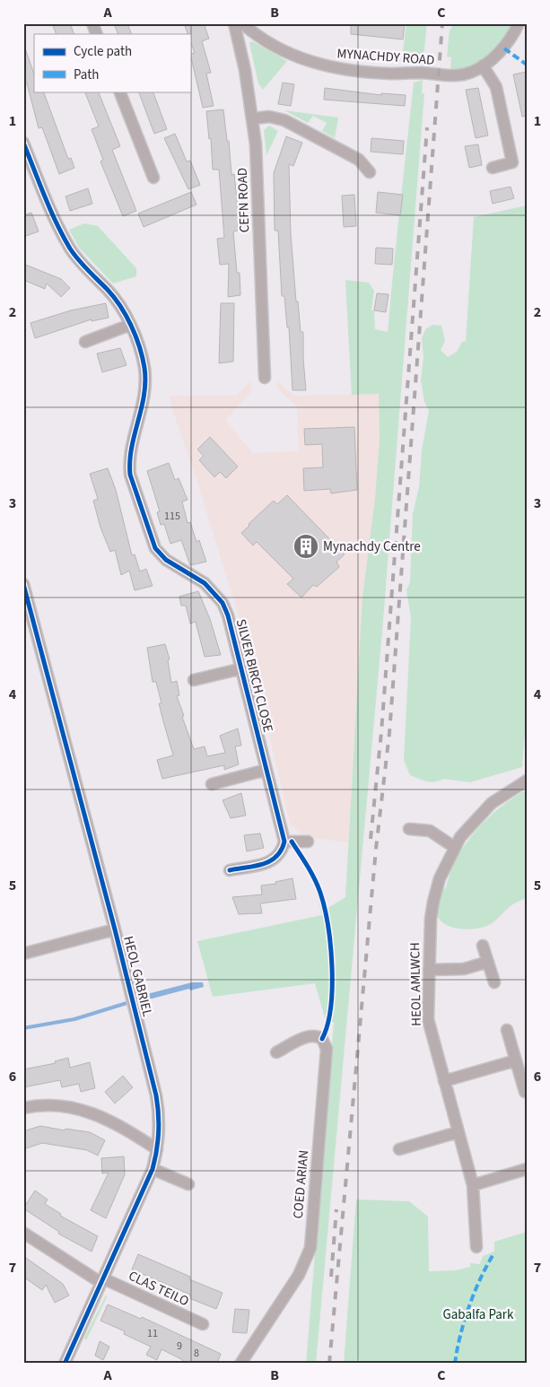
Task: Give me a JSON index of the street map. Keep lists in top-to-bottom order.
{
  "streets": {
    "street": [
      "MYNACHDY ROAD",
      "CEFN ROAD",
      "SILVER BIRCH CLOSE",
      "HEOL GABRIEL",
      "HEOL AMLWCH",
      "COED ARIAN",
      "CLAS TEILO"
    ]
  },
  "crossings": [
    ["HEOL GABRIEL", "CLAS TEILO"]
  ],
  "parks": ["Gabalfa Park"],
  "places": {
    "building": ["Mynachdy Centre"]
  },
  "house_numbers": [
    "115",
    "11",
    "9",
    "8"
  ],
  "legend": ["Cycle path", "Path"],
  "grid": {
    "columns": ["A", "B", "C"],
    "rows": [
      "1",
      "2",
      "3",
      "4",
      "5",
      "6",
      "7"
    ]
  }
}
